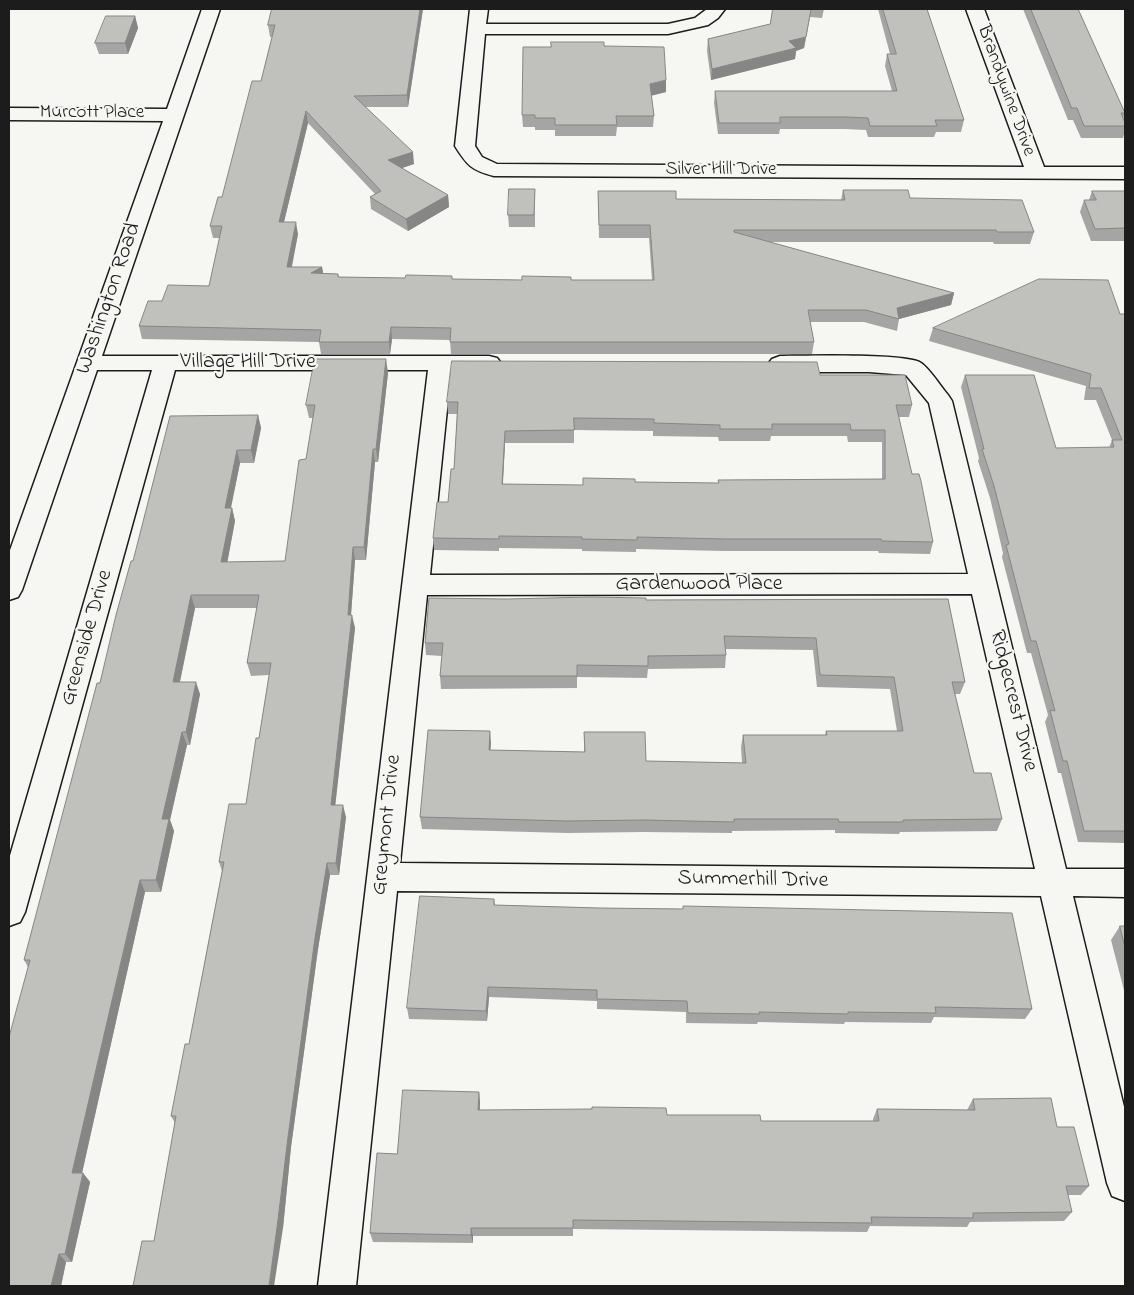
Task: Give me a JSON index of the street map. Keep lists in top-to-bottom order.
{
  "streets": {
    "street": [
      "Brandywine Drive",
      "Murcott Place",
      "Silver Hill Drive",
      "Washington Road",
      "Village Hill Drive",
      "Gardenwood Place",
      "Greenside Drive",
      "Ridgecrest Drive",
      "Greymont Drive",
      "Summerhill Drive"
    ]
  },
  "crossings": [
    ["Brandywine Drive", "Silver Hill Drive"],
    ["Murcott Place", "Washington Road"],
    ["Washington Road", "Village Hill Drive"],
    ["Village Hill Drive", "Greenside Drive"],
    ["Village Hill Drive", "Greymont Drive"],
    ["Gardenwood Place", "Ridgecrest Drive"],
    ["Gardenwood Place", "Greymont Drive"],
    ["Ridgecrest Drive", "Summerhill Drive"],
    ["Greymont Drive", "Summerhill Drive"]
  ]
}
